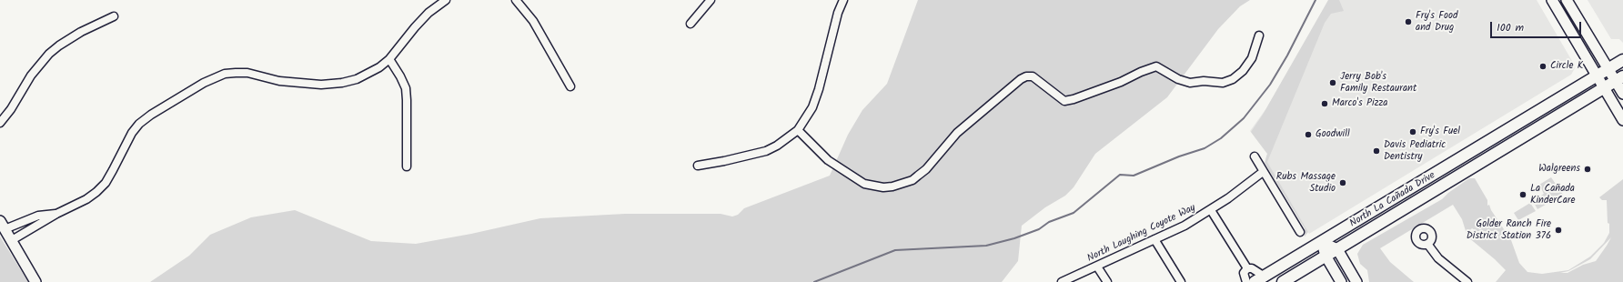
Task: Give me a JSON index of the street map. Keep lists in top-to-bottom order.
{
  "streets": {
    "main road": ["North La Cañada Drive"],
    "street": ["North Laughing Coyote Way"]
  },
  "places": [
    "Fry's Food and Drug",
    "Circle K",
    "Jerry Bob's Family Restaurant",
    "Marco's Pizza",
    "Fry's Fuel",
    "Goodwill",
    "Davis Pediatric Dentistry",
    "Walgreens",
    "Rubs Massage Studio",
    "La Cañada KinderCare",
    "Golder Ranch Fire District Station 376"
  ],
  "scale_bar": "100 m"
}
